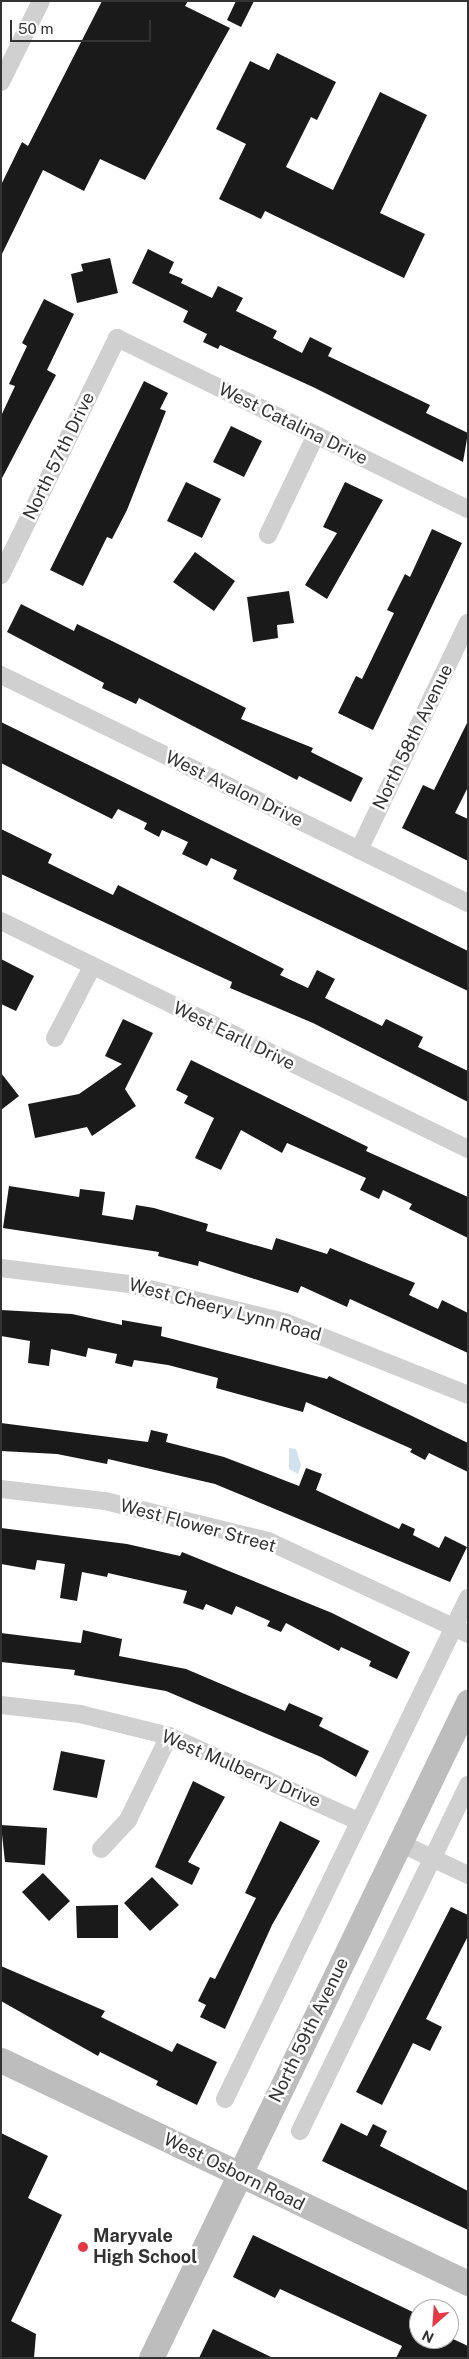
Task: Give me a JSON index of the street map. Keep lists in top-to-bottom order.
{
  "streets": {
    "main road": ["North 59th Avenue", "West Osborn Road"],
    "street": [
      "West Catalina Drive",
      "North 57th Drive",
      "North 58th Avenue",
      "West Avalon Drive",
      "West Earll Drive",
      "West Cheery Lynn Road",
      "West Flower Street",
      "West Mulberry Drive"
    ]
  },
  "crossings": [
    ["West Catalina Drive", "North 57th Drive"],
    ["North 58th Avenue", "West Avalon Drive"],
    ["North 59th Avenue", "West Osborn Road"]
  ],
  "places": ["Maryvale High School"],
  "scale_bar": "50 m",
  "north": "bottom left"
}
